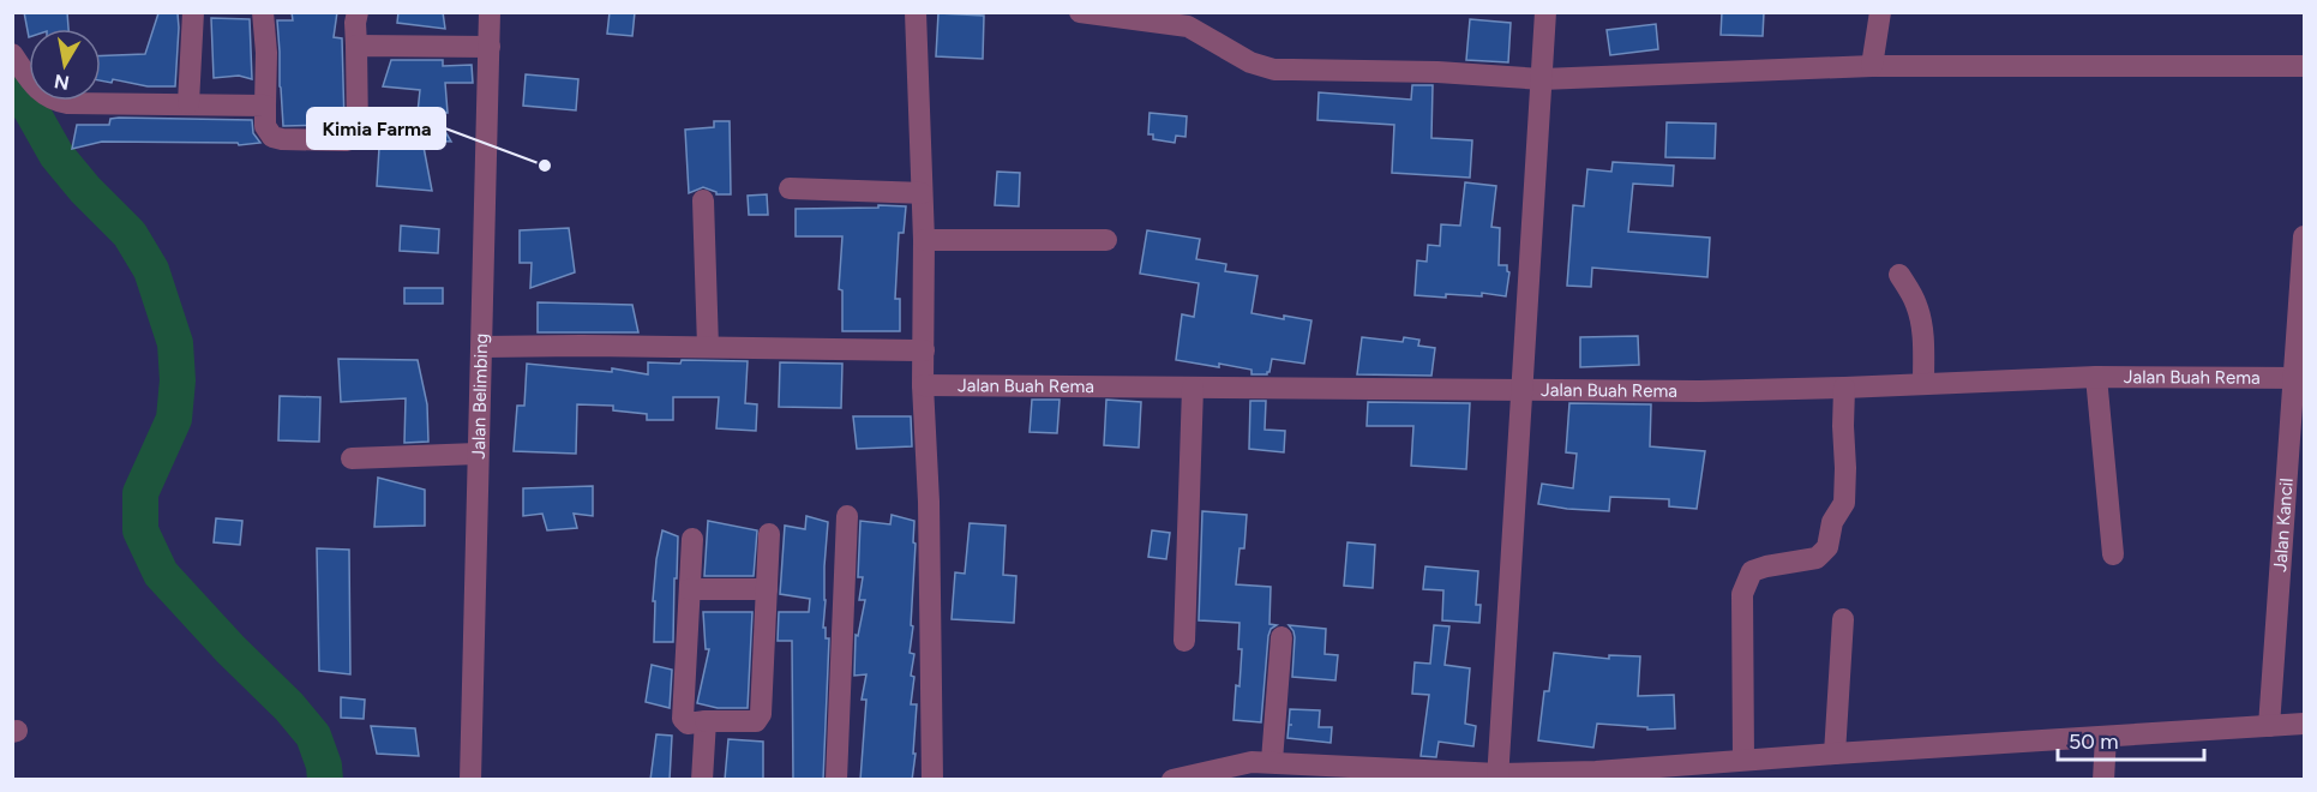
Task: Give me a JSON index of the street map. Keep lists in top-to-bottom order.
{
  "streets": {
    "street": ["Jalan Buah Rema", "Jalan Belimbing", "Jalan Kancil"]
  },
  "crossings": [
    ["Jalan Buah Rema", "Jalan Kancil"]
  ],
  "places": ["Kimia Farma"],
  "scale_bar": "50 m",
  "north": "bottom"
}
